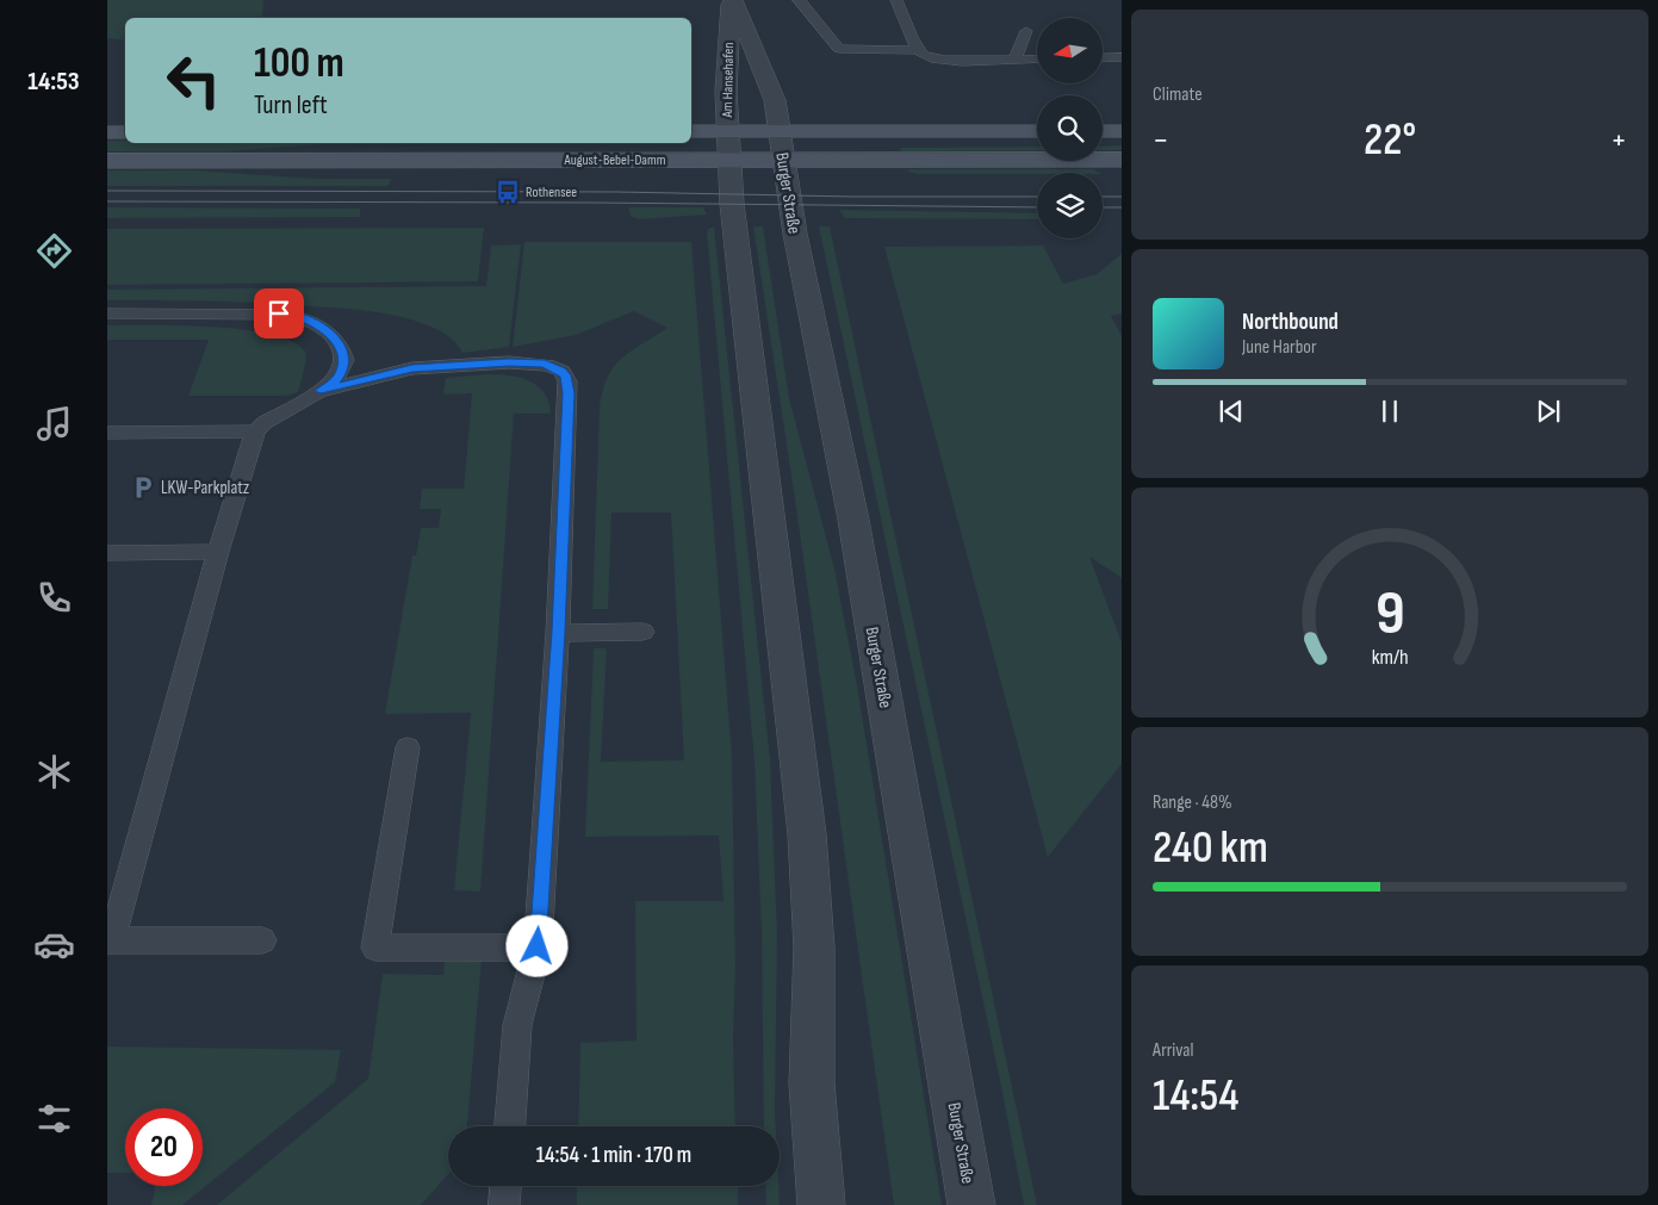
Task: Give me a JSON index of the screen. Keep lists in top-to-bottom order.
{
  "streets": {
    "main road": ["August-Bebel-Damm"],
    "street": ["Am Hansehafen", "Burger Straße"]
  },
  "crossings": [
    ["Am Hansehafen", "August-Bebel-Damm"],
    ["Am Hansehafen", "Burger Straße"],
    ["August-Bebel-Damm", "Burger Straße"]
  ],
  "places": {
    "bus stop": ["Rothensee"],
    "parking": ["LKW-Parkplatz"]
  },
  "north": "left",
  "page": {
    "tabs": "14:53",
    "tile": [
      "Climate",
      ["Range · 48%", "240 km"],
      ["Arrival", "14:54"]
    ],
    "turn": ["100 m", "Turn left"],
    "heat": ["−", "22°", "+"],
    "song": ["Northbound", "June Harbor"],
    "limit": "20",
    "trip": "14:54 · 1 min · 170 m",
    "gauge": ["9", "km/h"]
  }
}
